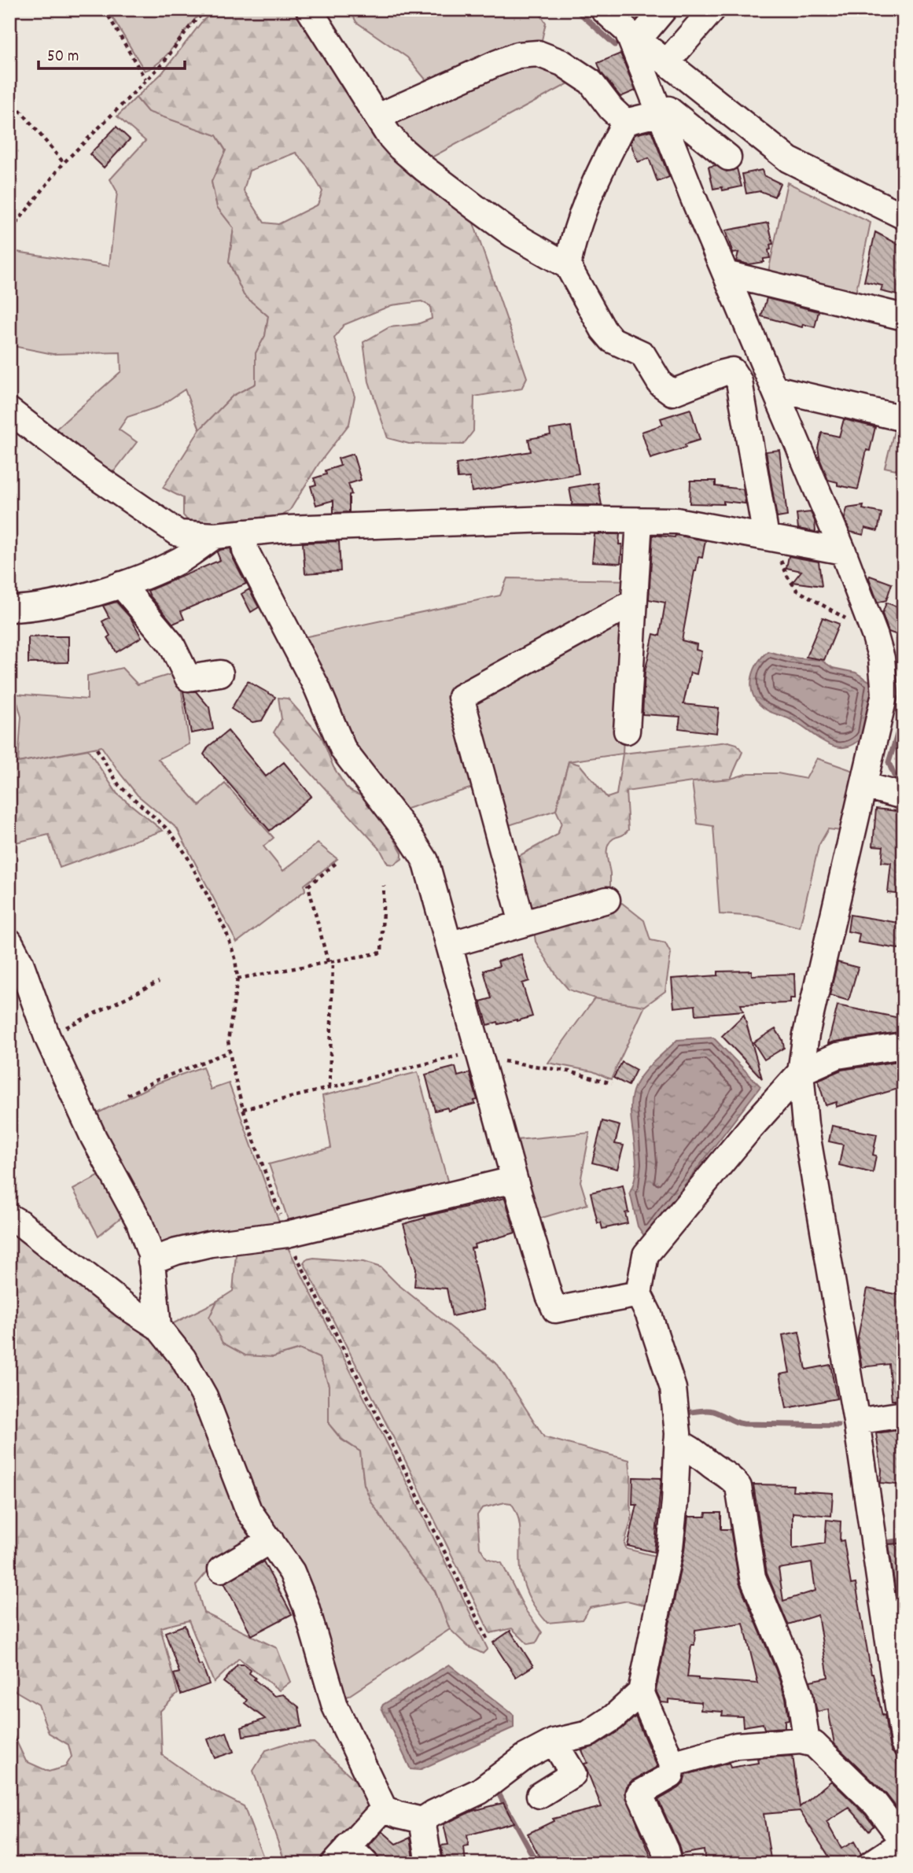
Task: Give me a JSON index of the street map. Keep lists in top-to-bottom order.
{
  "scale_bar": "50 m"
}
